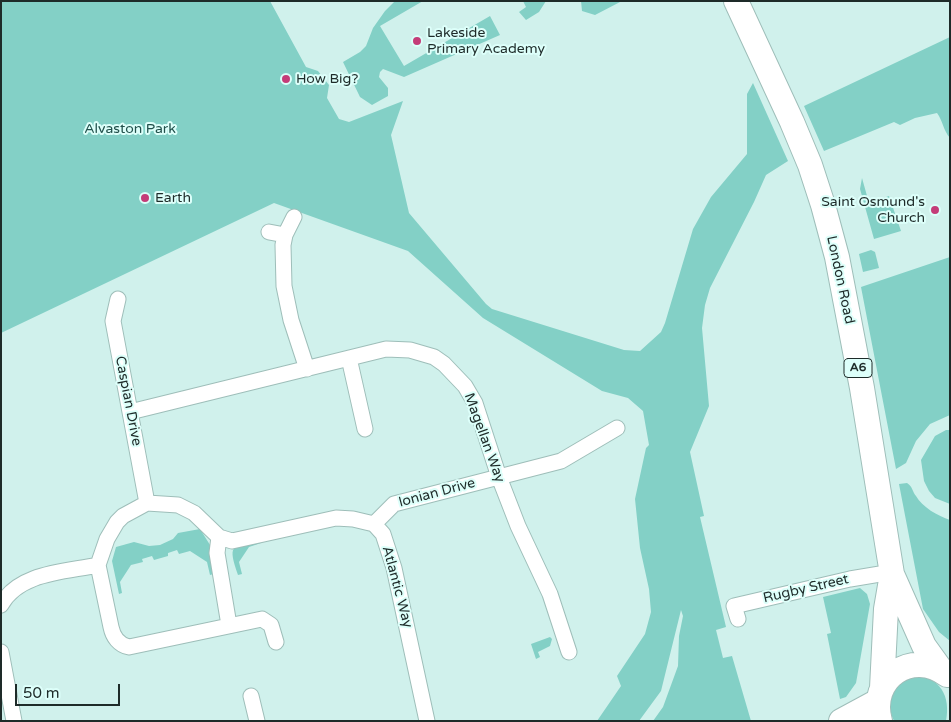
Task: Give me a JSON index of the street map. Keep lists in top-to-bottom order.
{
  "streets": {
    "main road": ["London Road", "A6"],
    "street": [
      "Caspian Drive",
      "Magellan Way",
      "Ionian Drive",
      "Atlantic Way",
      "Rugby Street"
    ]
  },
  "crossings": [
    ["London Road", "Rugby Street"],
    ["Caspian Drive", "Magellan Way"],
    ["Magellan Way", "Ionian Drive"],
    ["Ionian Drive", "Atlantic Way"]
  ],
  "parks": ["Alvaston Park"],
  "places": [
    "Lakeside Primary Academy",
    "How Big?",
    "Earth",
    "Saint Osmund's Church"
  ],
  "scale_bar": "50 m"
}
